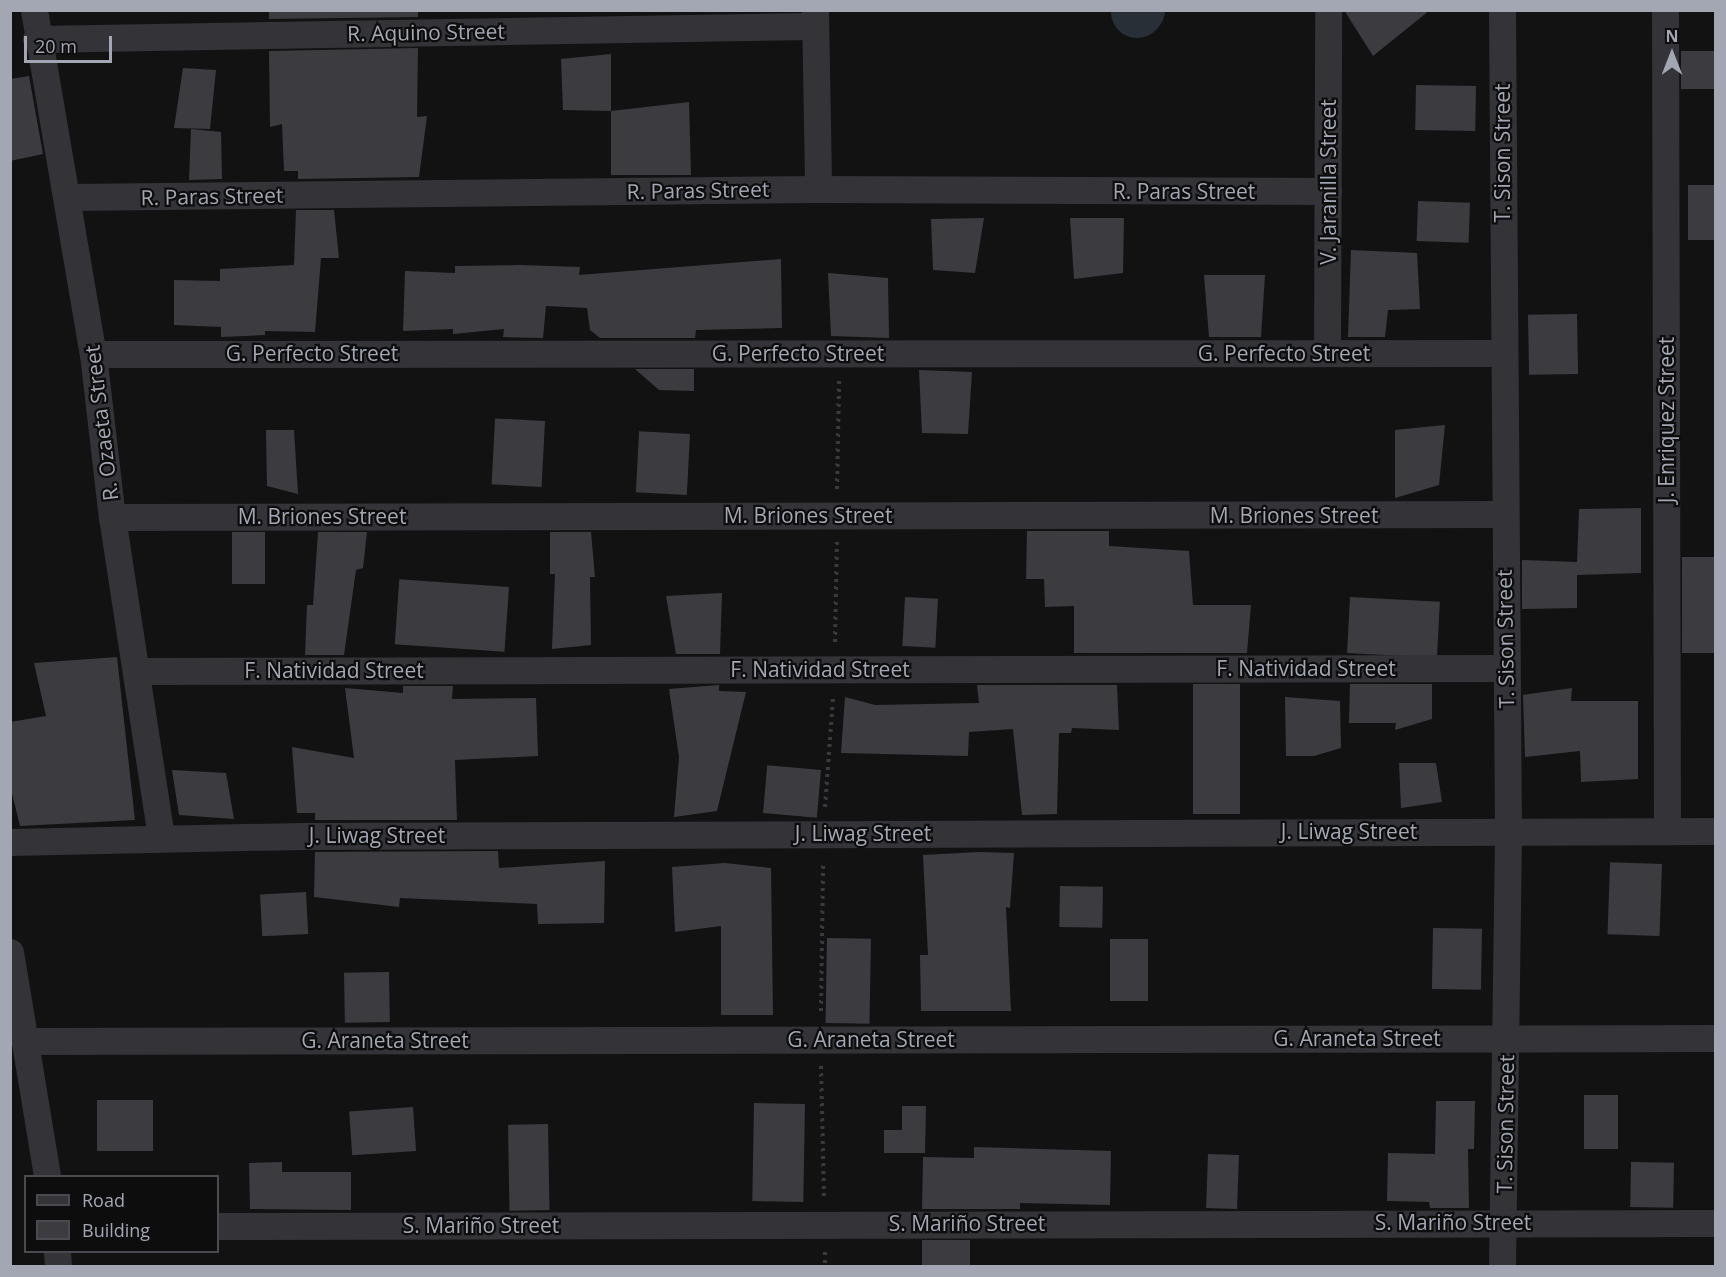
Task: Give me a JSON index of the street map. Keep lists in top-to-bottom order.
{
  "streets": {
    "street": [
      "R. Aquino Street",
      "T. Sison Street",
      "V. Jaranilla Street",
      "R. Paras Street",
      "G. Perfecto Street",
      "J. Enriquez Street",
      "R. Ozaeta Street",
      "M. Briones Street",
      "F. Natividad Street",
      "J. Liwag Street",
      "G. Araneta Street",
      "S. Mariño Street"
    ]
  },
  "crossings": [
    ["R. Aquino Street", "R. Ozaeta Street"],
    ["T. Sison Street", "G. Perfecto Street"],
    ["T. Sison Street", "M. Briones Street"],
    ["T. Sison Street", "F. Natividad Street"],
    ["T. Sison Street", "J. Liwag Street"],
    ["T. Sison Street", "G. Araneta Street"],
    ["T. Sison Street", "S. Mariño Street"],
    ["V. Jaranilla Street", "R. Paras Street"],
    ["V. Jaranilla Street", "G. Perfecto Street"],
    ["R. Paras Street", "R. Ozaeta Street"],
    ["G. Perfecto Street", "R. Ozaeta Street"],
    ["J. Enriquez Street", "J. Liwag Street"],
    ["R. Ozaeta Street", "M. Briones Street"],
    ["R. Ozaeta Street", "F. Natividad Street"],
    ["R. Ozaeta Street", "J. Liwag Street"]
  ],
  "legend": ["Road", "Building"],
  "scale_bar": "20 m",
  "north": "top"
}
